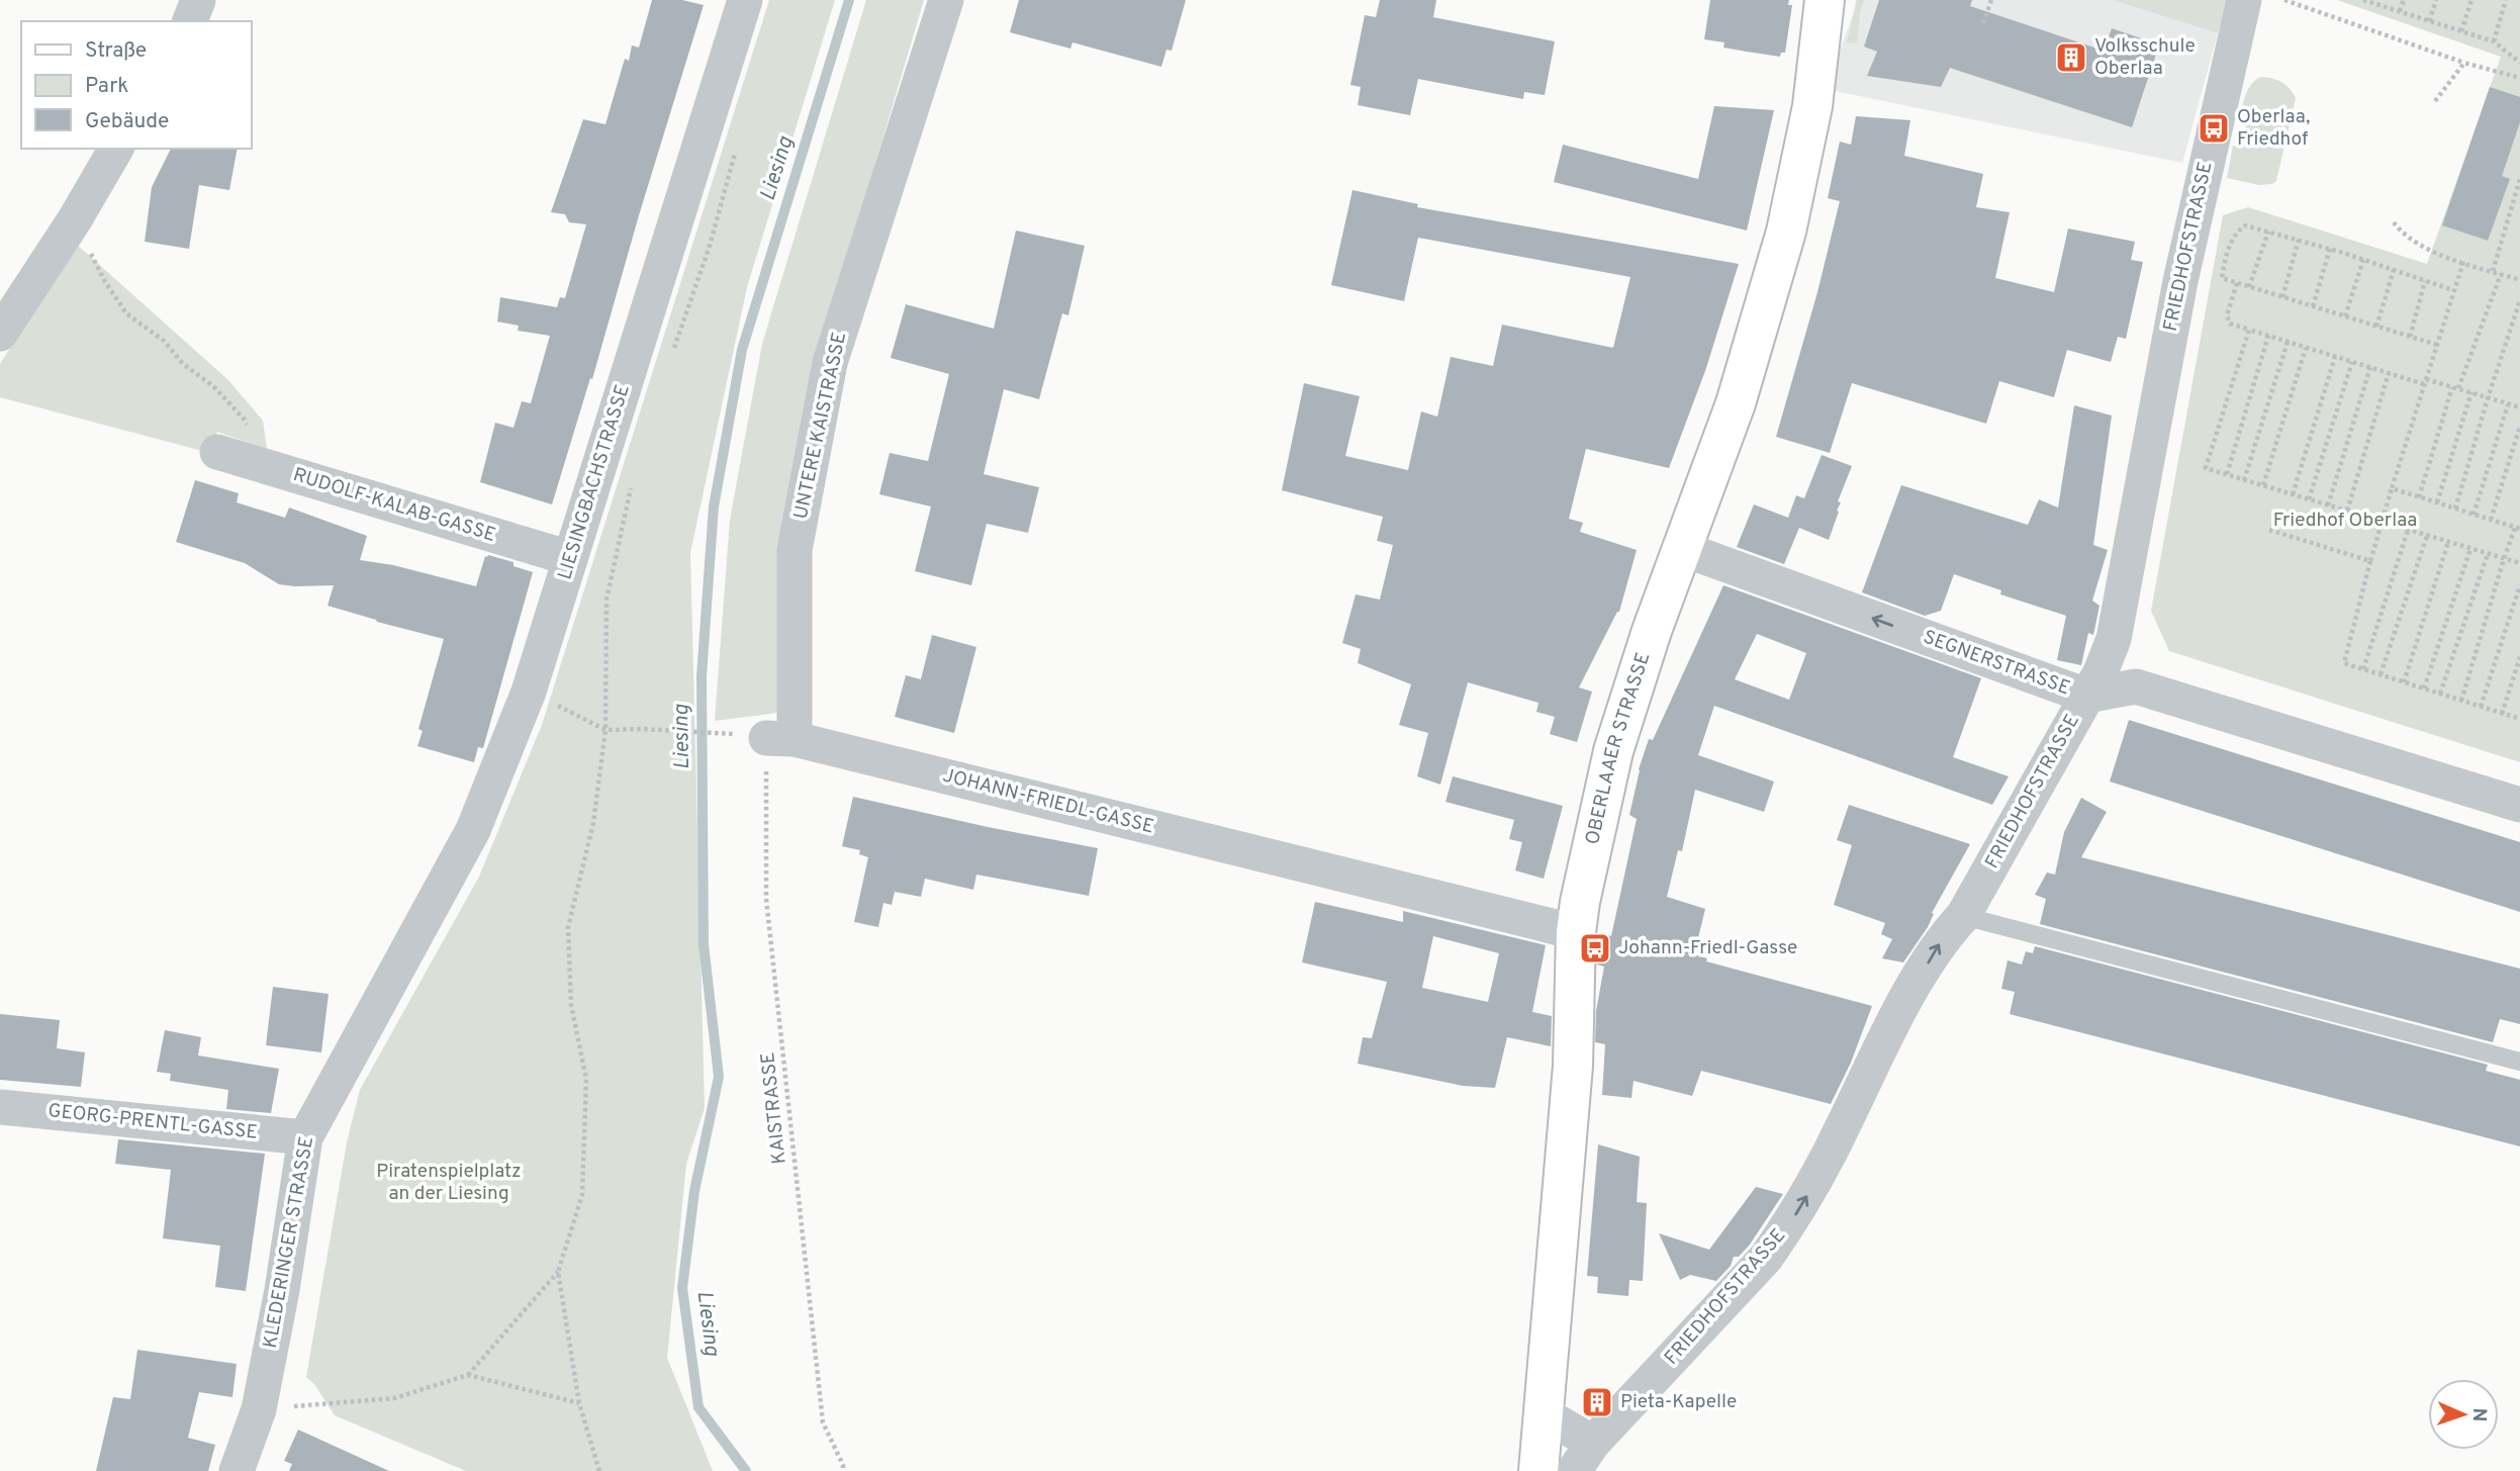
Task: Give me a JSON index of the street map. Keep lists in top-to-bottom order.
{
  "streets": {
    "main road": ["OBERLAAER STRASSE"],
    "street": [
      "FRIEDHOFSTRASSE",
      "UNTERE KAISTRASSE",
      "LIESINGBACHSTRASSE",
      "RUDOLF-KALAB-GASSE",
      "SEGNERSTRASSE",
      "JOHANN-FRIEDL-GASSE",
      "GEORG-PRENTL-GASSE",
      "KLEDERINGER STRASSE"
    ],
    "path": ["KAISTRASSE"]
  },
  "crossings": [
    ["FRIEDHOFSTRASSE", "SEGNERSTRASSE"],
    ["UNTERE KAISTRASSE", "JOHANN-FRIEDL-GASSE"],
    ["UNTERE KAISTRASSE", "KAISTRASSE"],
    ["LIESINGBACHSTRASSE", "RUDOLF-KALAB-GASSE"],
    ["LIESINGBACHSTRASSE", "KLEDERINGER STRASSE"],
    ["SEGNERSTRASSE", "OBERLAAER STRASSE"],
    ["OBERLAAER STRASSE", "JOHANN-FRIEDL-GASSE"],
    ["JOHANN-FRIEDL-GASSE", "KAISTRASSE"],
    ["GEORG-PRENTL-GASSE", "KLEDERINGER STRASSE"]
  ],
  "one_way": ["FRIEDHOFSTRASSE", "SEGNERSTRASSE"],
  "water": ["Liesing"],
  "parks": ["Friedhof Oberlaa", "Piratenspielplatz an der Liesing"],
  "places": {
    "building": ["Volksschule Oberlaa", "Pieta-Kapelle"],
    "bus stop": ["Oberlaa, Friedhof", "Johann-Friedl-Gasse"]
  },
  "legend": ["Straße", "Park", "Gebäude"],
  "north": "right"
}
